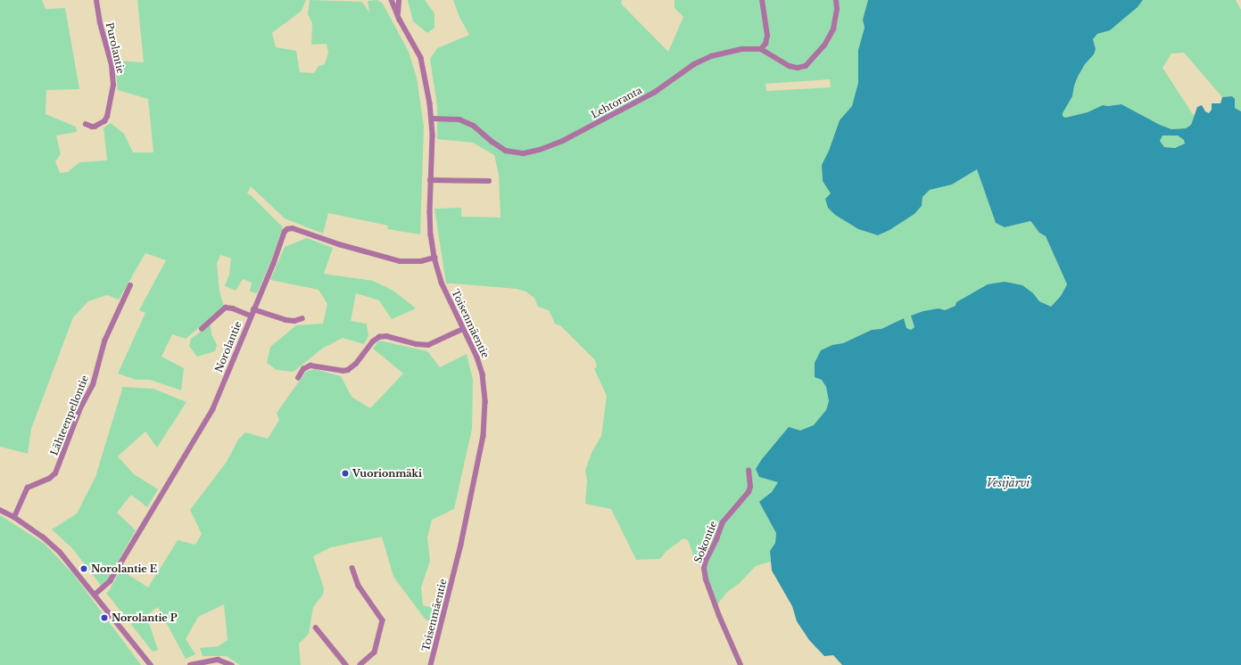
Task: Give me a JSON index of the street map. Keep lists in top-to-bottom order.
{
  "streets": {
    "street": [
      "Purolantie",
      "Lehtoranta",
      "Toisenmäentie",
      "Norolantie",
      "Lähteenpellontie",
      "Sokontie"
    ]
  },
  "crossings": [
    ["Lehtoranta", "Toisenmäentie"],
    ["Toisenmäentie", "Norolantie"]
  ],
  "water": ["Vesijärvi"],
  "places": ["Vuorionmäki", "Norolantie E", "Norolantie P"]
}
